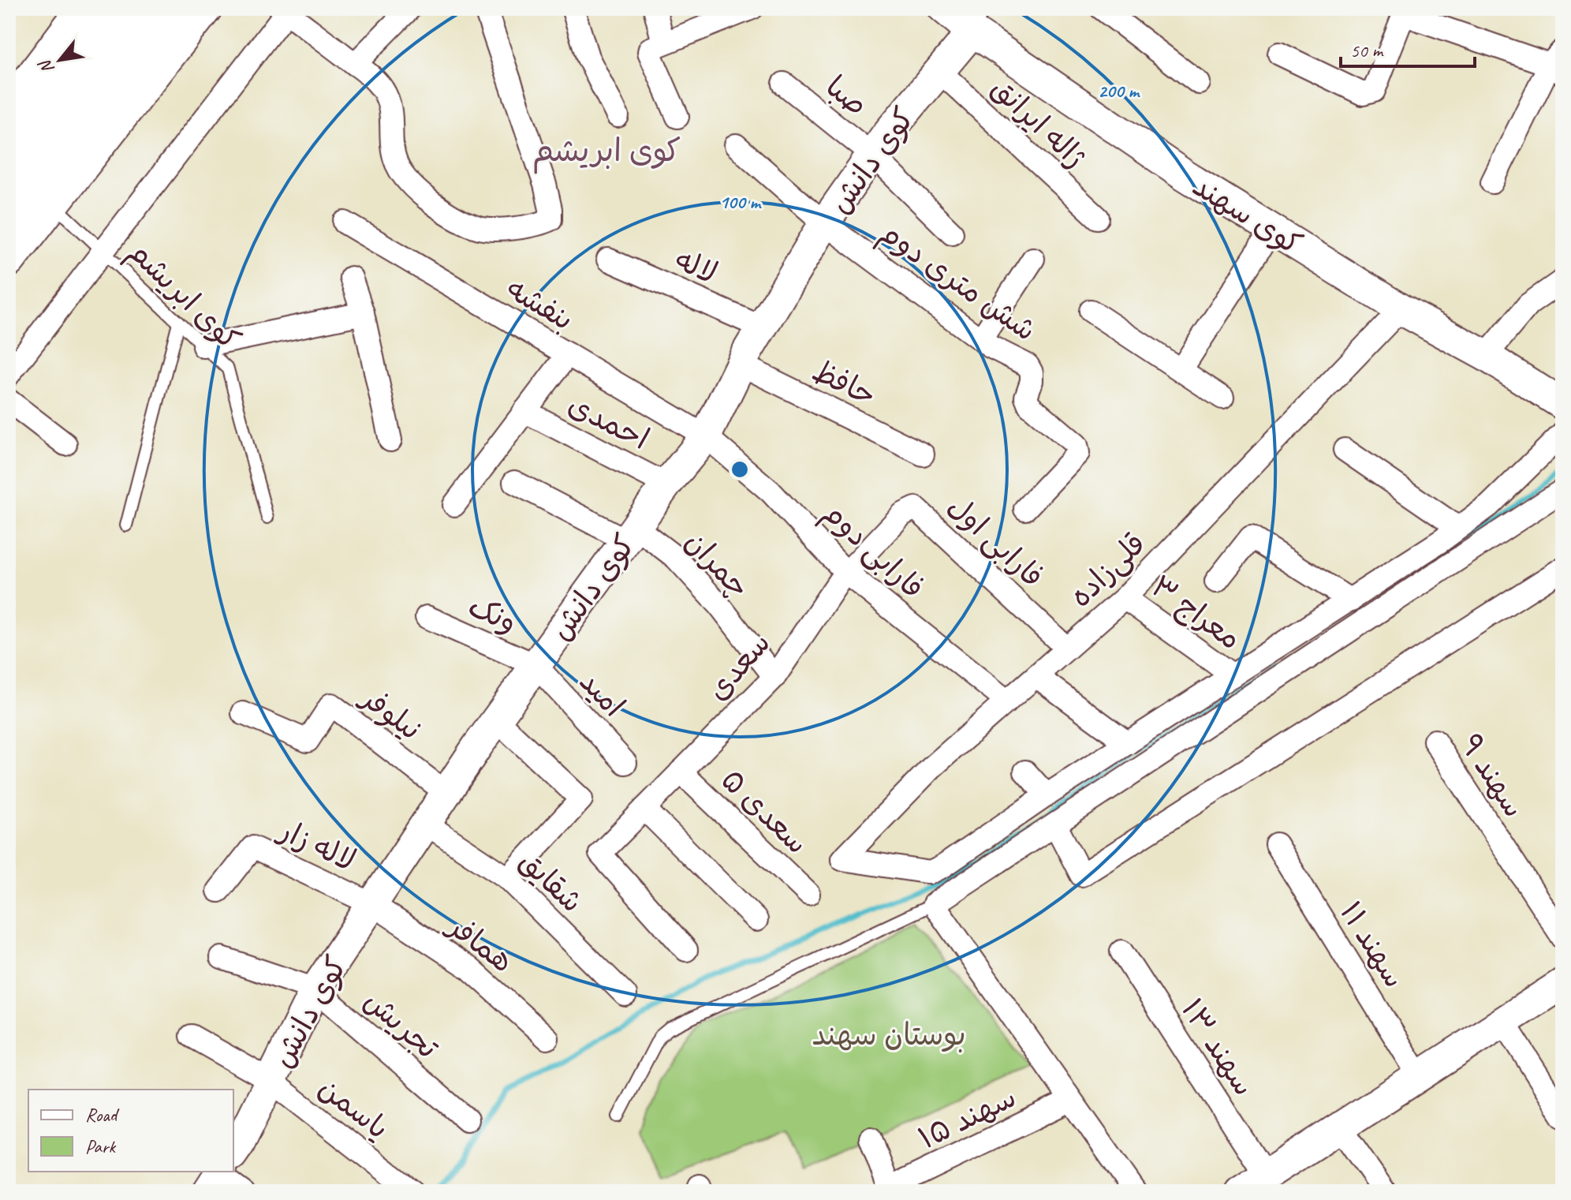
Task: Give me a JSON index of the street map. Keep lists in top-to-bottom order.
{
  "streets": {
    "street": [
      "صبا",
      "ژاله ایرانق",
      "کوی دانش",
      "کوی سهند",
      "لاله",
      "شش متری دوم",
      "بنفشه",
      "حافظ",
      "احمدی",
      "فارابی اول",
      "فارابی دوم",
      "چمران",
      "قلی‌زاده",
      "معراج ۳",
      "ونک",
      "سعدی",
      "امید",
      "نیلوفر",
      "سهند ۹",
      "سعدی ۵",
      "لاله زار",
      "شقایق",
      "همافر",
      "سهند ۱۱",
      "تجریش",
      "سهند ۱۳",
      "یاسمن",
      "سهند ۱۵"
    ],
    "lane": ["کوی ابریشم"]
  },
  "crossings": [
    ["صبا", "کوی دانش"],
    ["ژاله ایرانق", "کوی دانش"],
    ["کوی دانش", "کوی سهند"],
    ["کوی دانش", "لاله"],
    ["کوی دانش", "شش متری دوم"],
    ["کوی دانش", "بنفشه"],
    ["کوی دانش", "حافظ"],
    ["کوی دانش", "احمدی"],
    ["کوی دانش", "فارابی دوم"],
    ["کوی دانش", "چمران"],
    ["کوی دانش", "ونک"],
    ["کوی دانش", "امید"],
    ["کوی دانش", "نیلوفر"],
    ["کوی دانش", "لاله زار"],
    ["کوی دانش", "شقایق"],
    ["کوی دانش", "همافر"],
    ["کوی دانش", "تجریش"],
    ["کوی دانش", "یاسمن"],
    ["کوی سهند", "قلی‌زاده"],
    ["بنفشه", "فارابی دوم"],
    ["فارابی اول", "قلی‌زاده"],
    ["فارابی اول", "سعدی"],
    ["فارابی دوم", "قلی‌زاده"],
    ["فارابی دوم", "سعدی"],
    ["چمران", "سعدی"],
    ["قلی‌زاده", "معراج ۳"],
    ["ونک", "امید"],
    ["سعدی", "سعدی ۵"],
    ["سعدی", "شقایق"],
    ["لاله زار", "همافر"]
  ],
  "districts": ["کوی ابریشم"],
  "parks": ["بوستان سهند"],
  "legend": ["Road", "Park"],
  "scale_bar": "50 m",
  "north": "bottom left",
  "rings": ["200 m", "100 m"]
}
